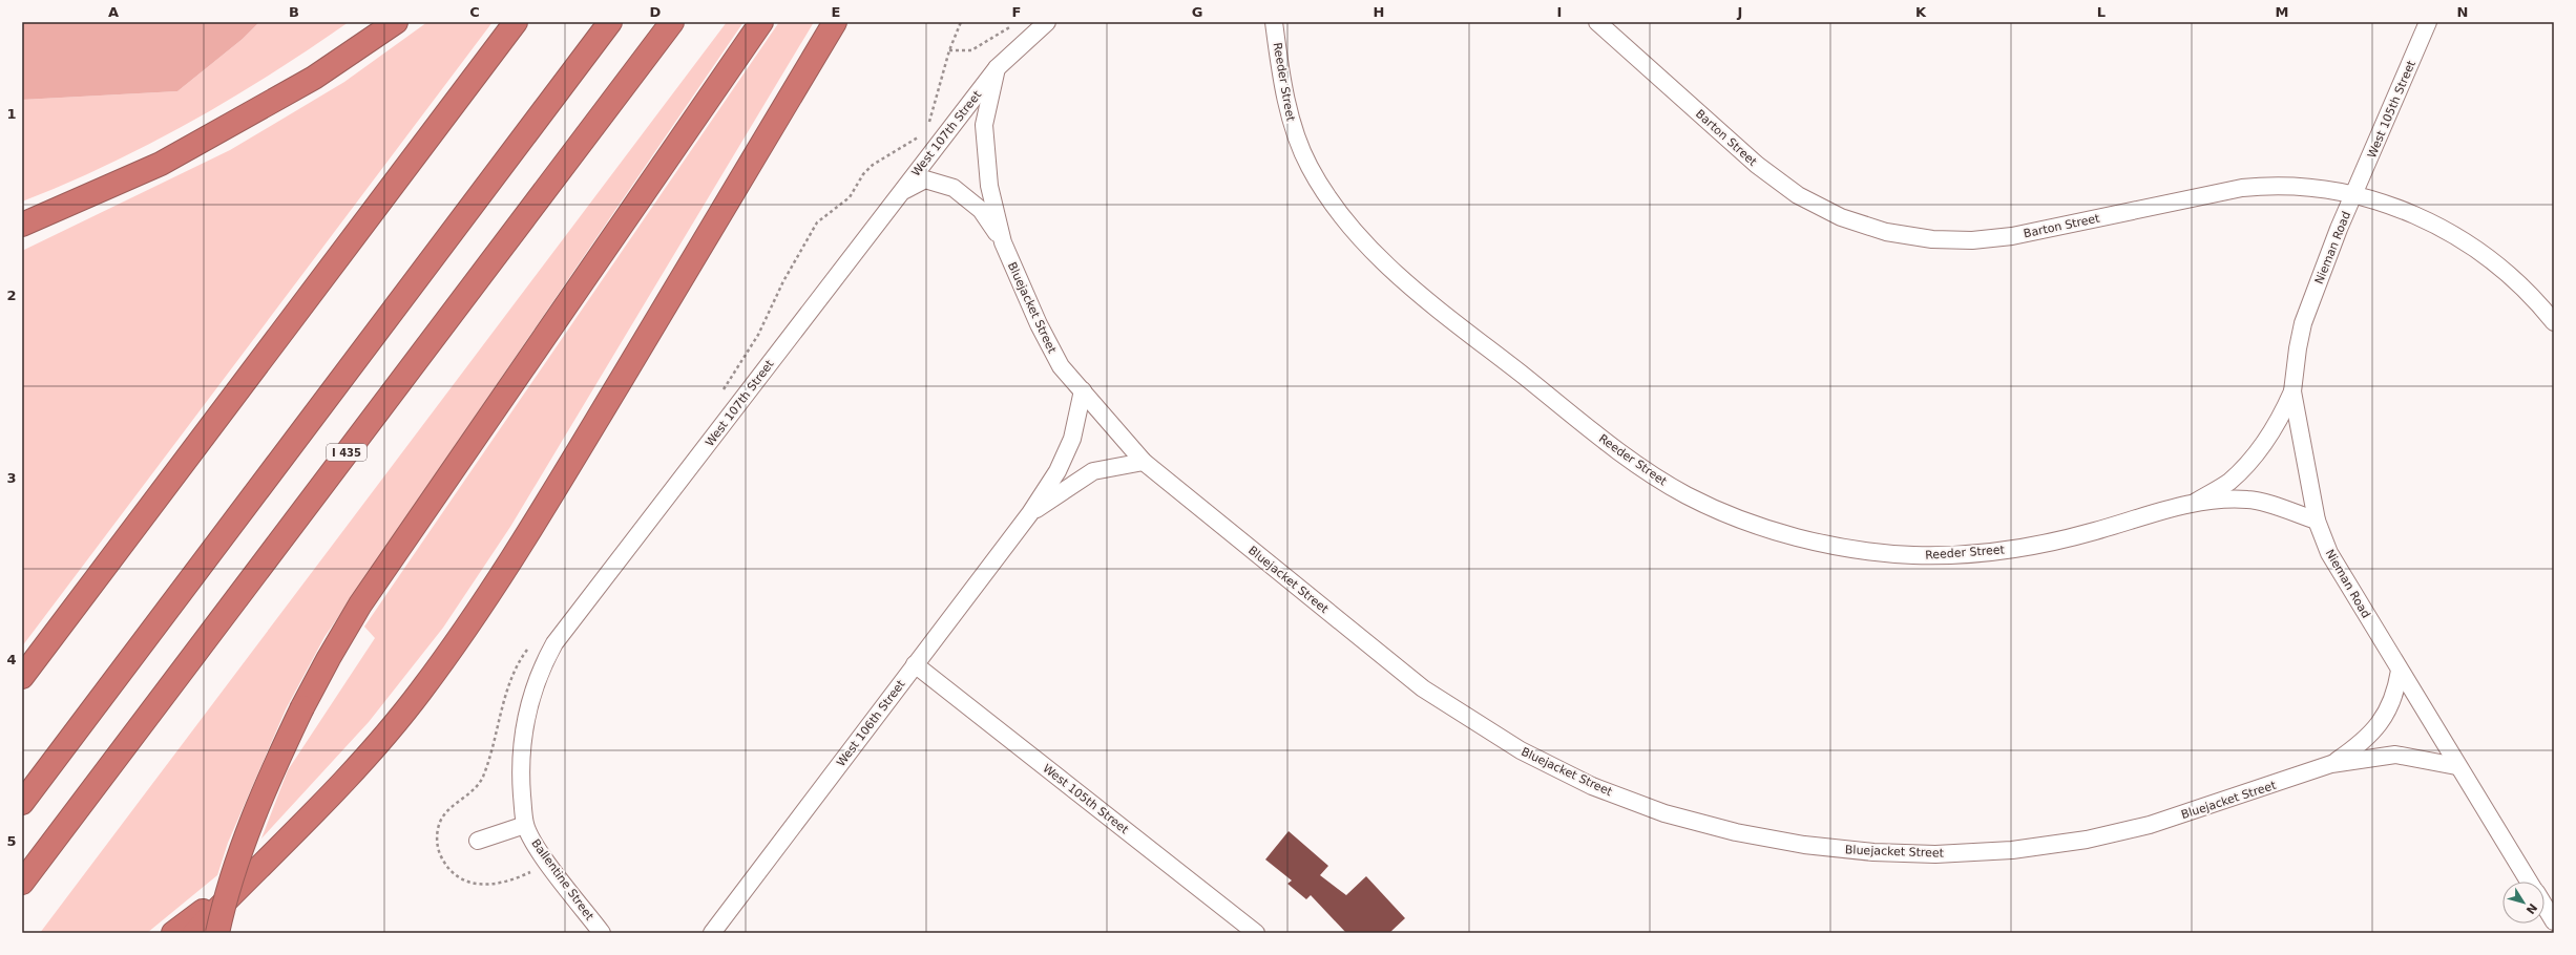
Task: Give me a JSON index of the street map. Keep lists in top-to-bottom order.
{
  "streets": {
    "highway": ["I 435"],
    "street": [
      "Reeder Street",
      "West 105th Street",
      "West 107th Street",
      "Barton Street",
      "Nieman Road",
      "Bluejacket Street",
      "West 106th Street",
      "Ballentine Street"
    ]
  },
  "crossings": [
    ["Reeder Street", "Nieman Road"],
    ["West 105th Street", "Barton Street"],
    ["West 105th Street", "Nieman Road"],
    ["West 105th Street", "West 106th Street"],
    ["West 107th Street", "Bluejacket Street"],
    ["West 107th Street", "Ballentine Street"],
    ["Barton Street", "Nieman Road"],
    ["Nieman Road", "Bluejacket Street"],
    ["Bluejacket Street", "West 106th Street"]
  ],
  "north": "bottom right",
  "grid": {
    "columns": [
      "A",
      "B",
      "C",
      "D",
      "E",
      "F",
      "G",
      "H",
      "I",
      "J",
      "K",
      "L",
      "M",
      "N"
    ],
    "rows": [
      "1",
      "2",
      "3",
      "4",
      "5"
    ]
  }
}
